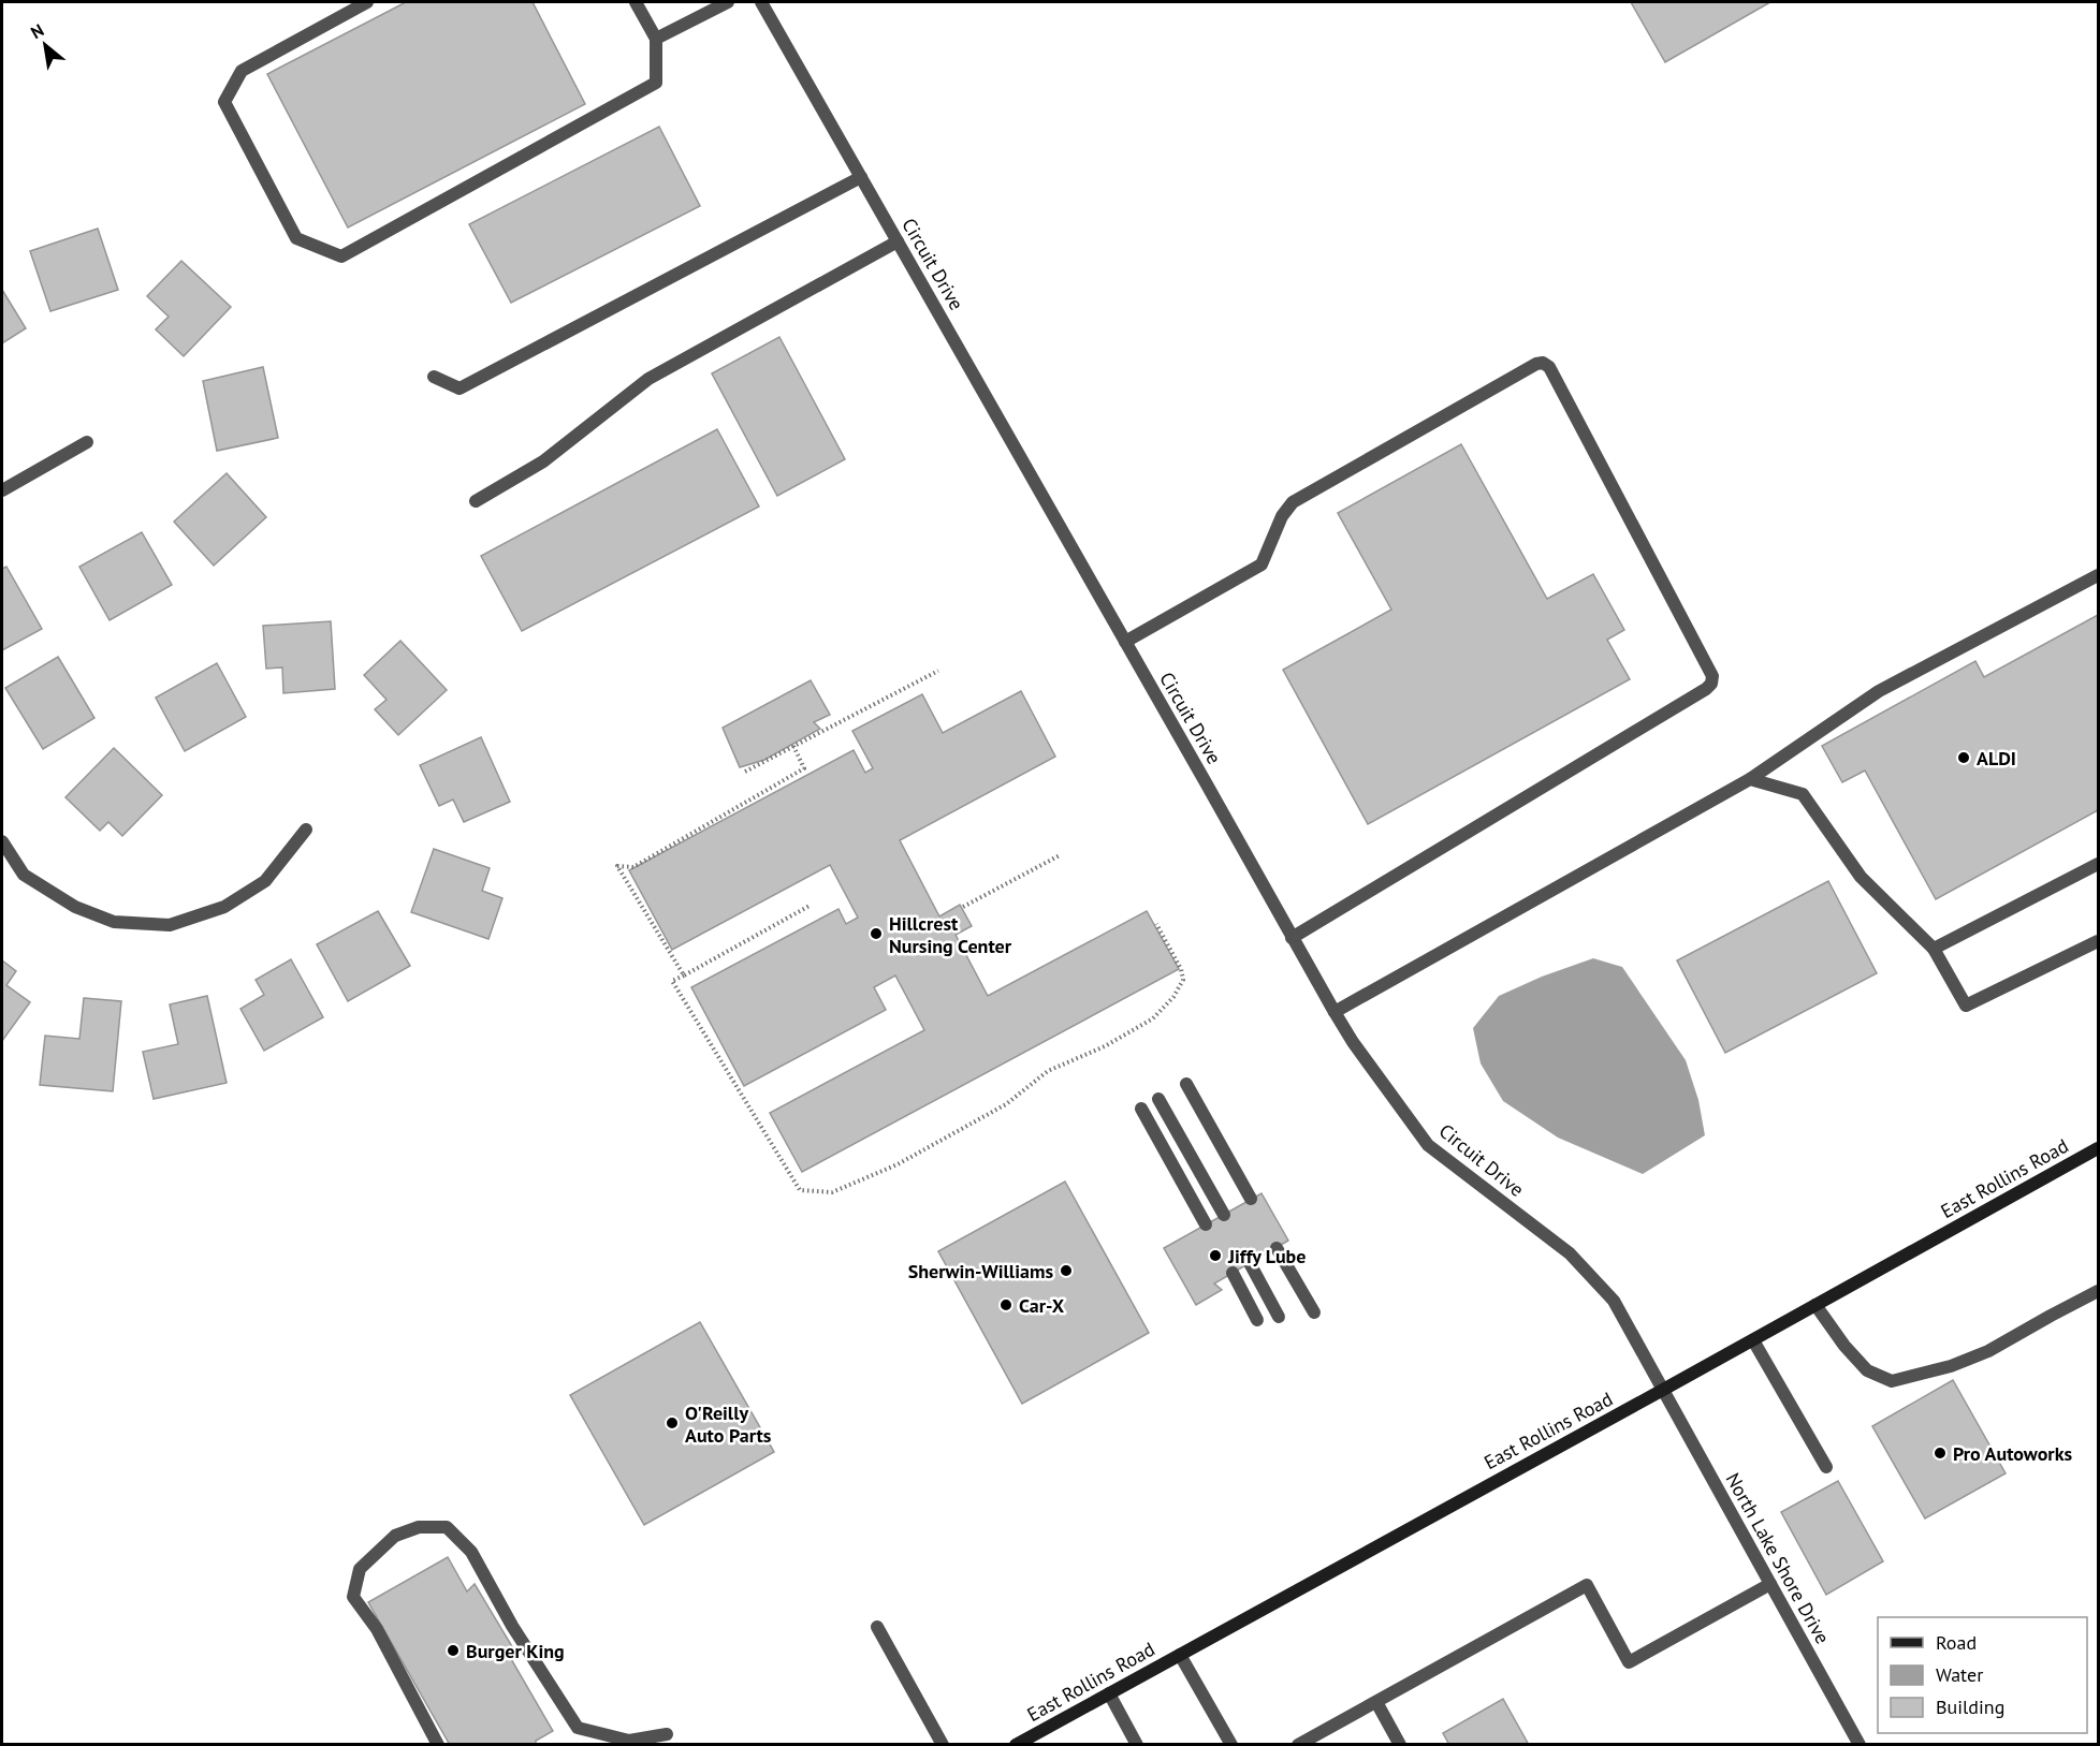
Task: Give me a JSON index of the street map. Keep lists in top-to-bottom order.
{
  "streets": {
    "main road": ["East Rollins Road"],
    "street": ["Circuit Drive", "North Lake Shore Drive"]
  },
  "crossings": [
    ["Circuit Drive", "East Rollins Road"],
    ["Circuit Drive", "North Lake Shore Drive"],
    ["East Rollins Road", "North Lake Shore Drive"]
  ],
  "places": [
    "ALDI",
    "Hillcrest Nursing Center",
    "Jiffy Lube",
    "Sherwin-Williams",
    "Car-X",
    "O'Reilly Auto Parts",
    "Pro Autoworks",
    "Burger King"
  ],
  "legend": ["Road", "Water", "Building"],
  "north": "top left"
}
